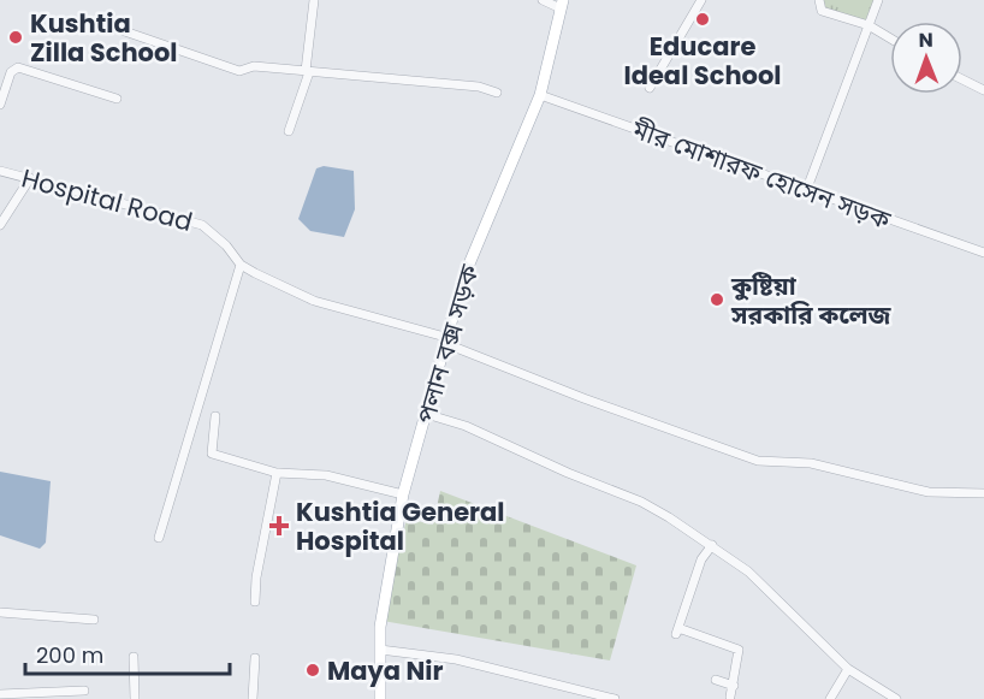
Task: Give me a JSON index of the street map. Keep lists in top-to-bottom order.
{
  "streets": {
    "main road": ["পলান বক্স সড়ক"],
    "street": ["মীর মোশারফ হোসেন সড়ক", "Hospital Road"]
  },
  "crossings": [
    ["মীর মোশারফ হোসেন সড়ক", "পলান বক্স সড়ক"],
    ["Hospital Road", "পলান বক্স সড়ক"]
  ],
  "places": {
    "other": [
      "Educare Ideal School",
      "Kushtia Zilla School",
      "কুষ্টিয়া সরকারি কলেজ",
      "Maya Nir"
    ],
    "health": ["Kushtia General Hospital"]
  },
  "scale_bar": "200 m",
  "north": "top"
}
